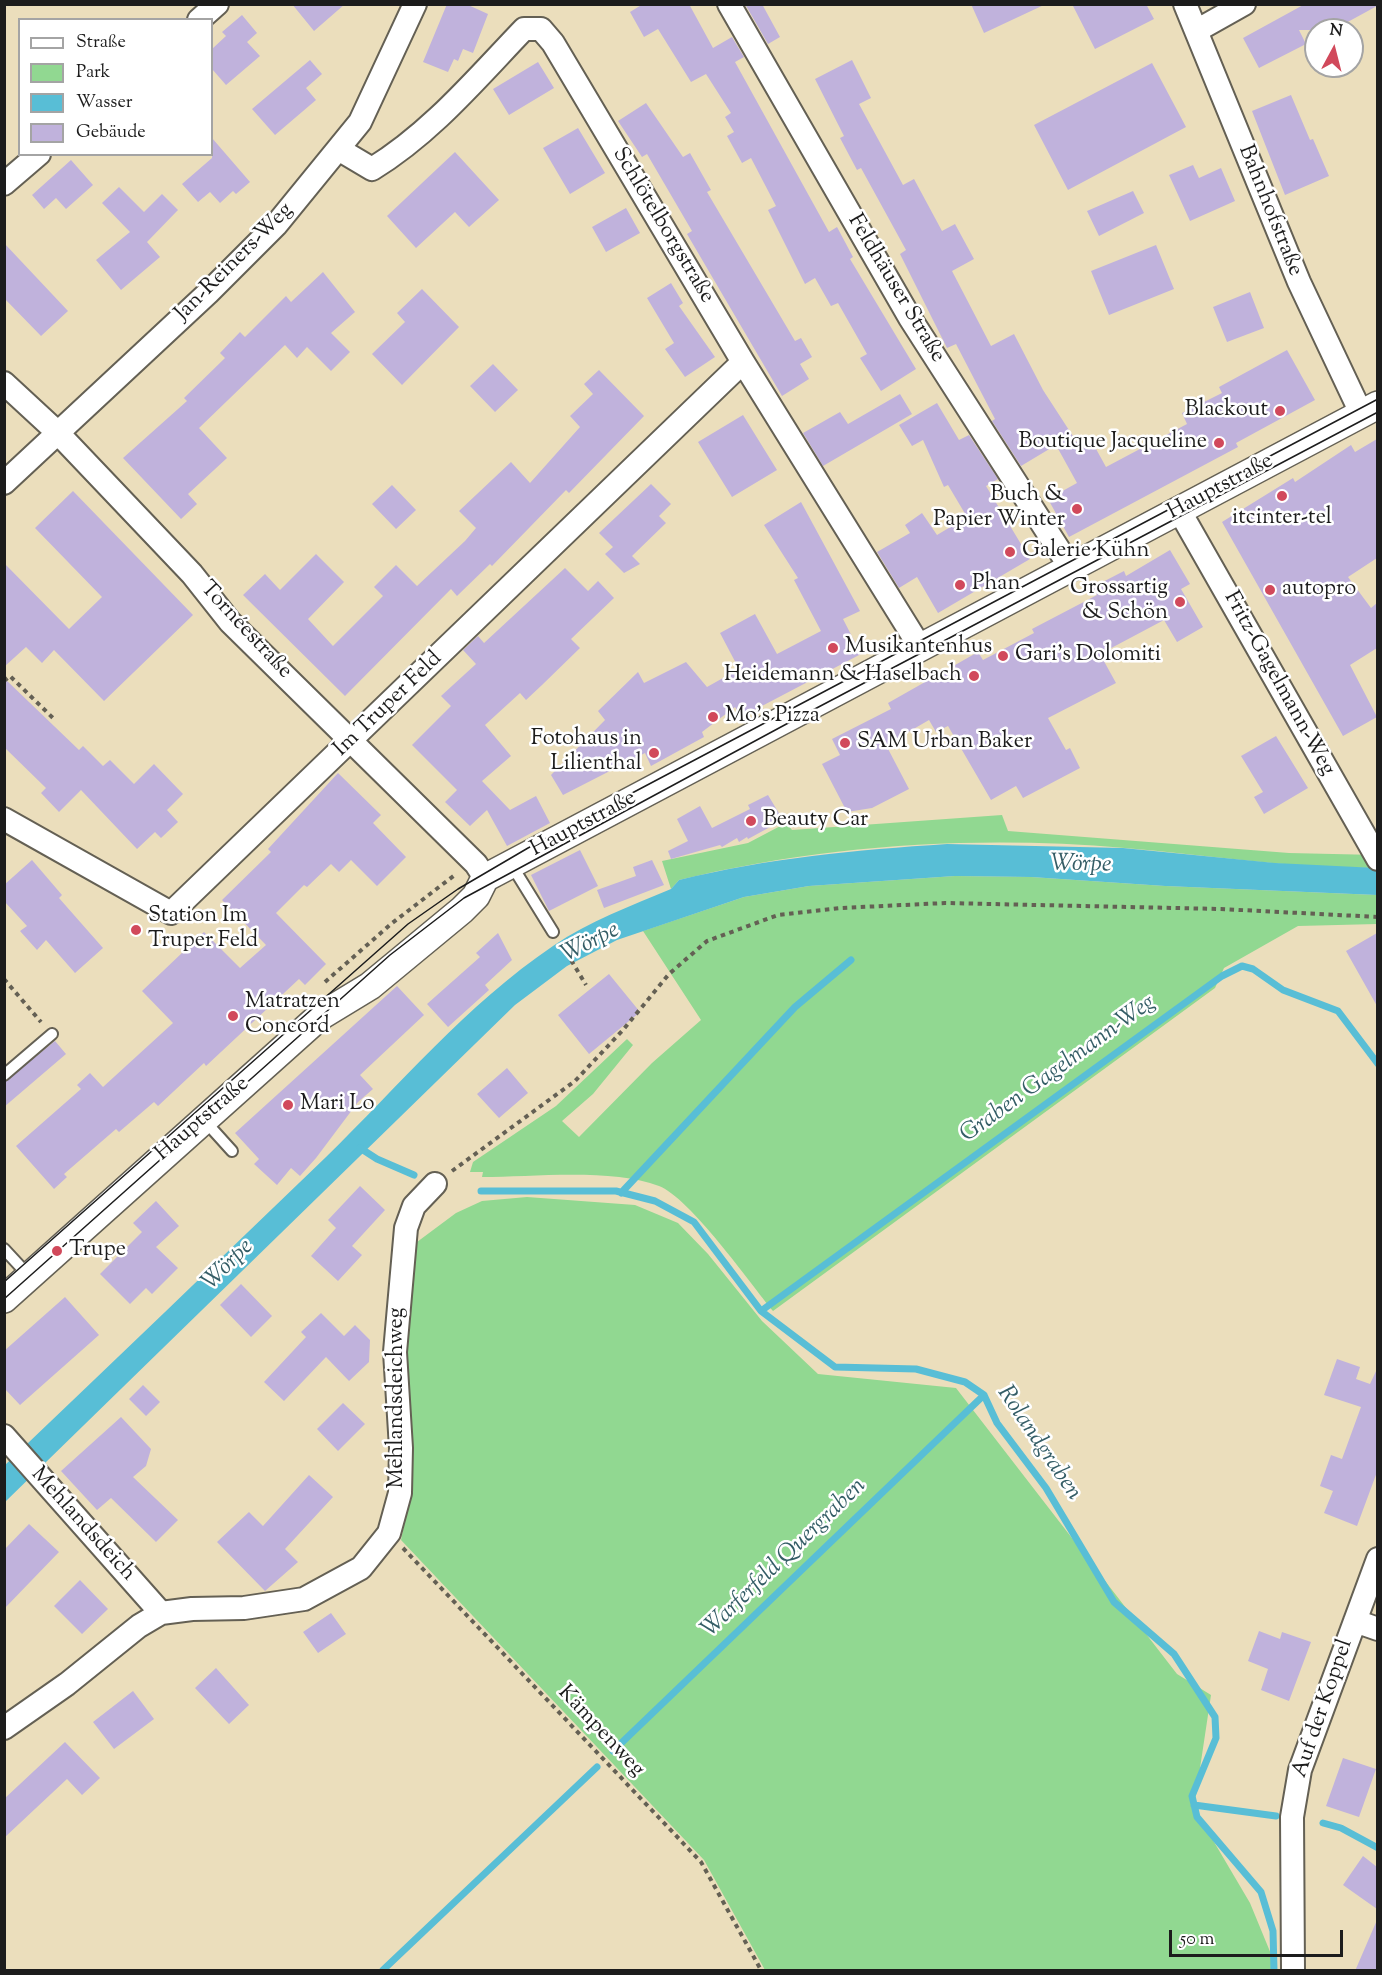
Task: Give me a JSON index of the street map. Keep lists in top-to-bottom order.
{
  "streets": {
    "street": [
      "Bahnhofstraße",
      "Schlötelborgstraße",
      "Jan-Reiners-Weg",
      "Feldhäuser Straße",
      "Hauptstraße",
      "Tornéestraße",
      "Fritz-Gagelmann-Weg",
      "Im Truper Feld",
      "Mehlandsdeichweg",
      "Mehlandsdeich",
      "Auf der Koppel"
    ],
    "path": ["Kämpenweg"]
  },
  "crossings": [
    ["Bahnhofstraße", "Hauptstraße"],
    ["Schlötelborgstraße", "Jan-Reiners-Weg"],
    ["Schlötelborgstraße", "Hauptstraße"],
    ["Schlötelborgstraße", "Im Truper Feld"],
    ["Jan-Reiners-Weg", "Tornéestraße"],
    ["Feldhäuser Straße", "Hauptstraße"],
    ["Hauptstraße", "Tornéestraße"],
    ["Hauptstraße", "Fritz-Gagelmann-Weg"],
    ["Tornéestraße", "Im Truper Feld"],
    ["Mehlandsdeichweg", "Mehlandsdeich"],
    ["Mehlandsdeichweg", "Kämpenweg"]
  ],
  "water": [
    "Wörpe",
    "Graben Gagelmann-Weg",
    "Rolandgraben",
    "Warferfeld Quergraben"
  ],
  "places": [
    "Blackout",
    "Boutique Jacqueline",
    "itcinter-tel",
    "Buch & Papier Winter",
    "Galerie Kühn",
    "Phan",
    "autopro",
    "Grossartig & Schön",
    "Musikantenhus",
    "Gari's Dolomiti",
    "Heidemann & Haselbach",
    "Mo's Pizza",
    "SAM Urban Baker",
    "Fotohaus in Lilienthal",
    "Beauty Car",
    "Station Im Truper Feld",
    "Matratzen Concord",
    "Mari Lo",
    "Trupe"
  ],
  "legend": [
    "Straße",
    "Park",
    "Wasser",
    "Gebäude"
  ],
  "scale_bar": "50 m",
  "north": "top"
}
